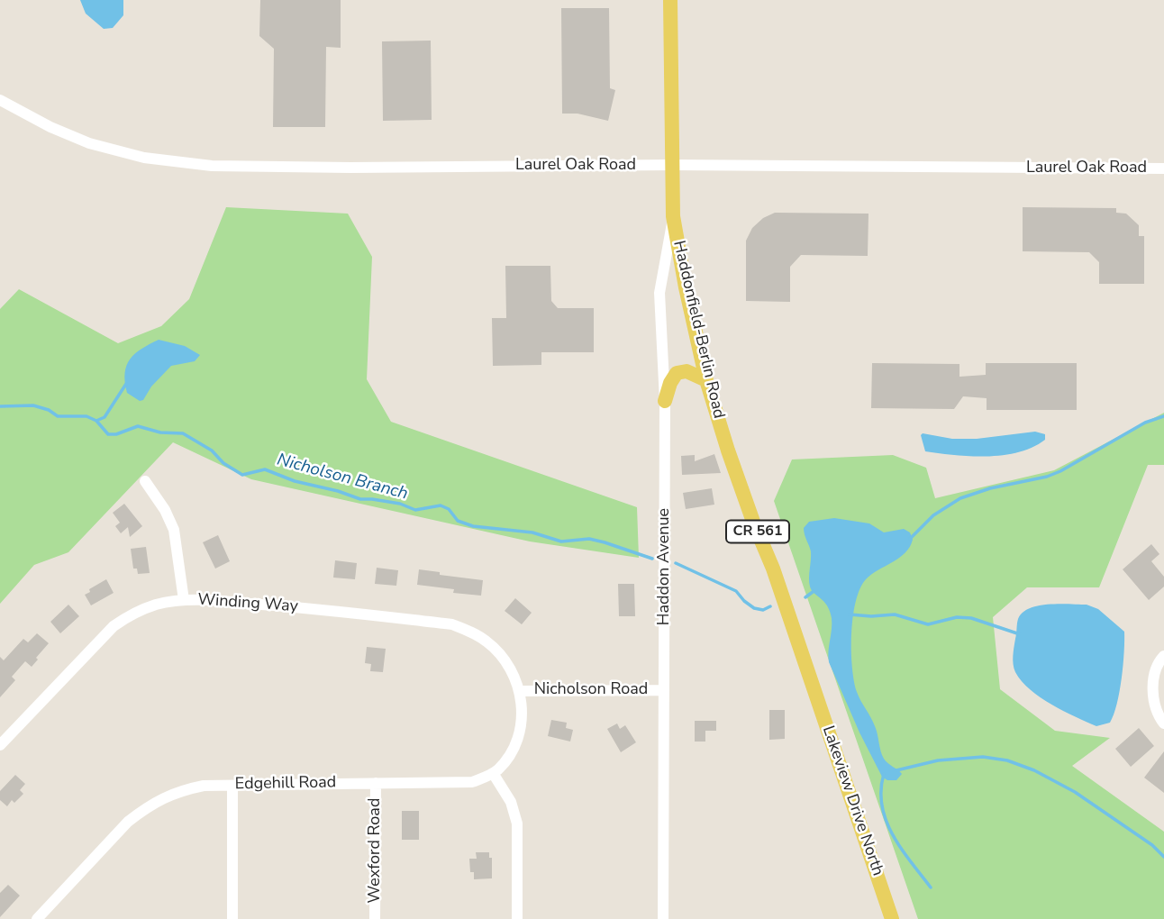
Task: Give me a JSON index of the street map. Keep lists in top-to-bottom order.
{
  "streets": {
    "main road": ["Haddonfield-Berlin Road", "CR 561", "Lakeview Drive North"],
    "street": [
      "Laurel Oak Road",
      "Haddon Avenue",
      "Winding Way",
      "Nicholson Road",
      "Edgehill Road",
      "Wexford Road"
    ]
  },
  "crossings": [
    ["Laurel Oak Road", "Haddonfield-Berlin Road"],
    ["Haddonfield-Berlin Road", "Haddon Avenue"],
    ["Haddonfield-Berlin Road", "Lakeview Drive North"],
    ["Haddon Avenue", "Nicholson Road"],
    ["Winding Way", "Nicholson Road"],
    ["Edgehill Road", "Wexford Road"]
  ],
  "water": ["Nicholson Branch"]
}
